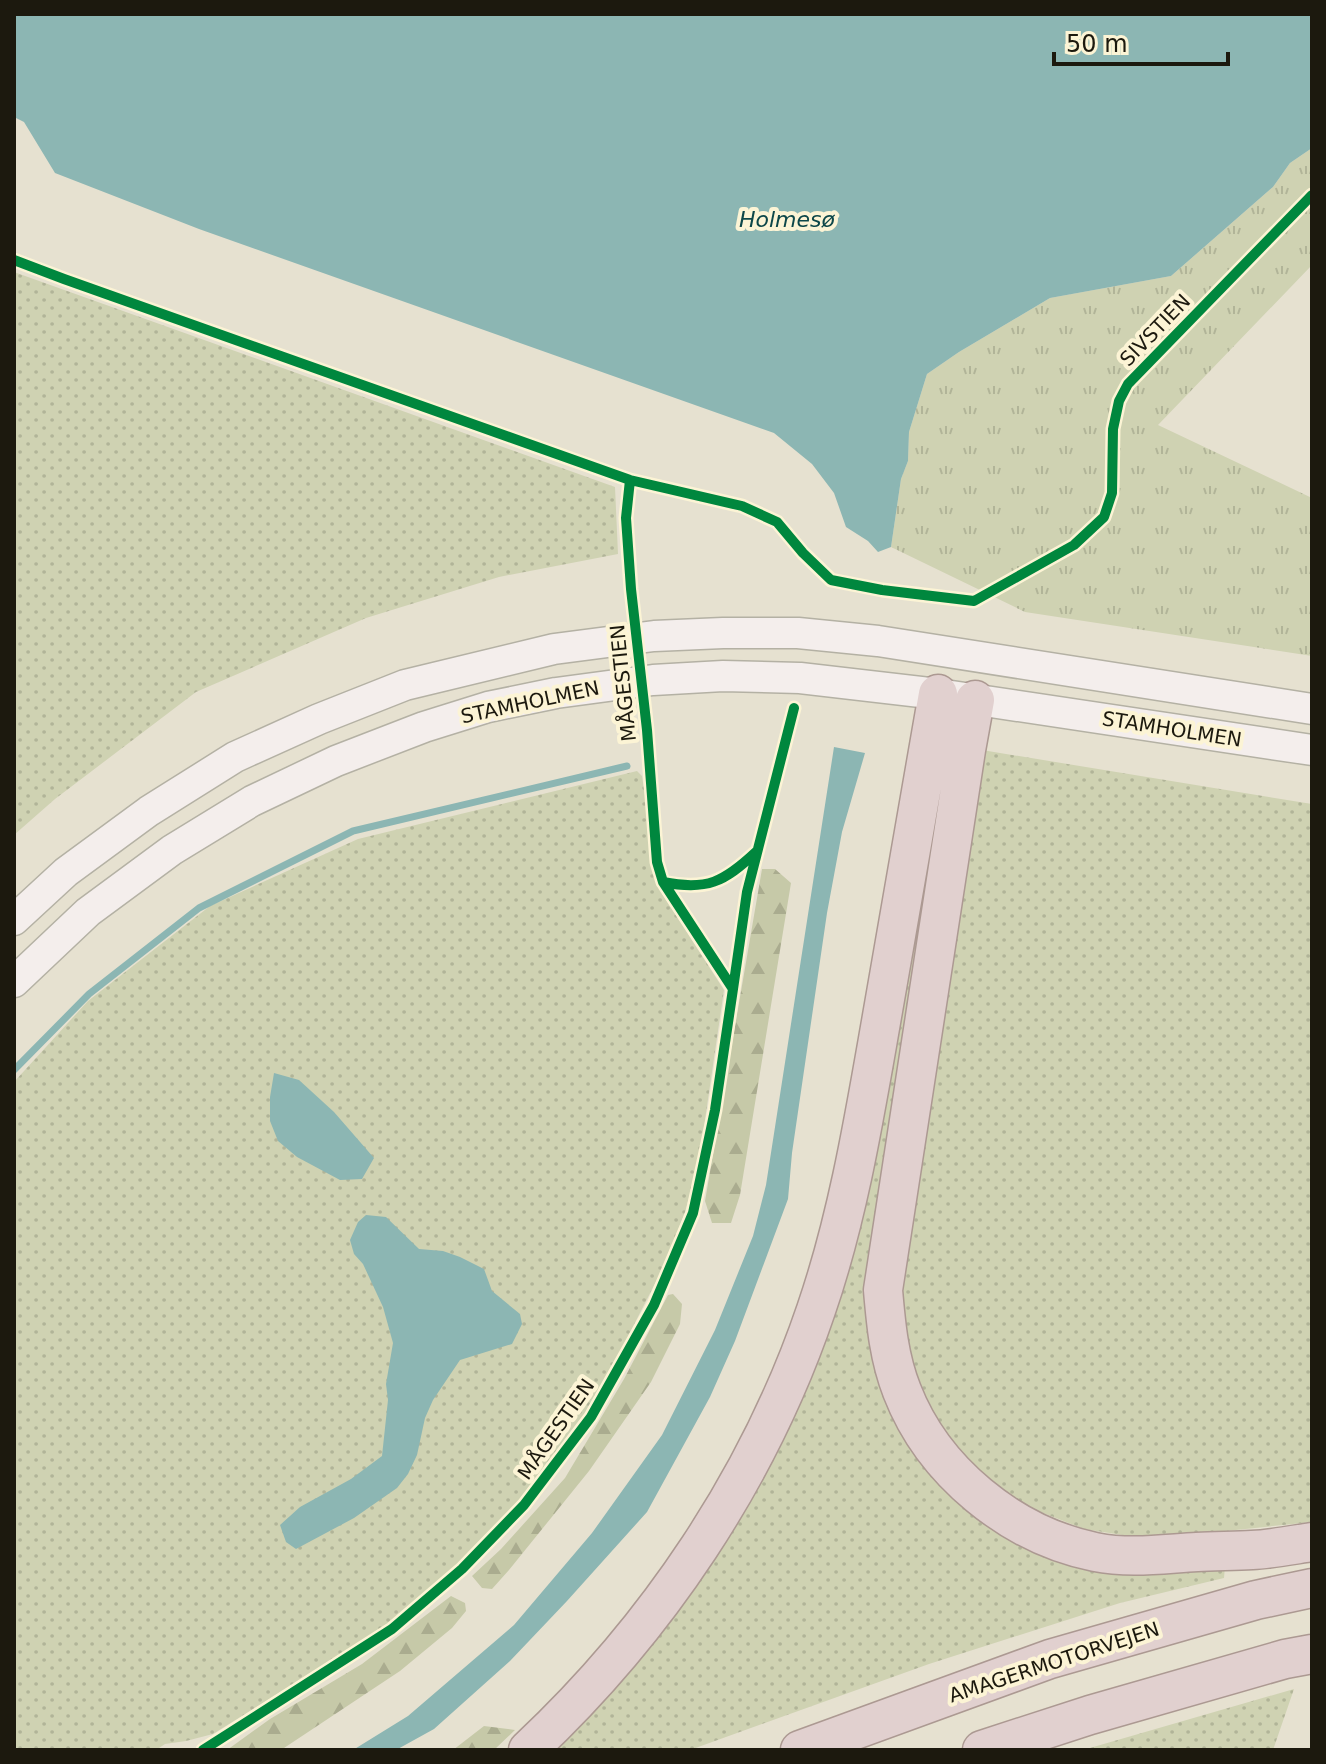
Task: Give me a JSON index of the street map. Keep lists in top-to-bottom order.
{
  "streets": {
    "highway": ["AMAGERMOTORVEJEN"],
    "street": ["STAMHOLMEN"],
    "cycle path": ["SIVSTIEN", "MÅGESTIEN"]
  },
  "water": ["Holmesø"],
  "scale_bar": "50 m"
}
